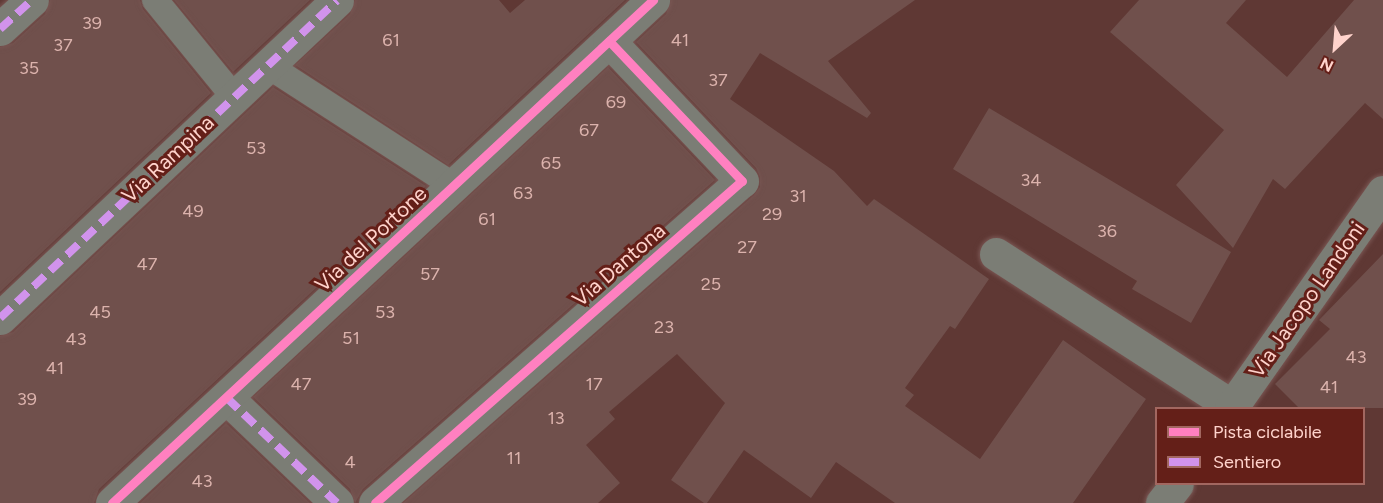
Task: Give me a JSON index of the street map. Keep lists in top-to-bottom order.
{
  "streets": {
    "street": [
      "Via Rampina",
      "Via del Portone",
      "Via Dantona",
      "Via Jacopo Landoni"
    ]
  },
  "crossings": [
    ["Via del Portone", "Via Dantona"]
  ],
  "house_numbers": [
    "39",
    "61",
    "41",
    "37",
    "35",
    "37",
    "69",
    "67",
    "53",
    "65",
    "34",
    "63",
    "31",
    "49",
    "29",
    "61",
    "36",
    "27",
    "47",
    "57",
    "25",
    "45",
    "53",
    "23",
    "51",
    "43",
    "43",
    "41",
    "47",
    "17",
    "41",
    "39",
    "13",
    "11",
    "4",
    "43"
  ],
  "legend": ["Pista ciclabile", "Sentiero"],
  "north": "bottom left"
}
